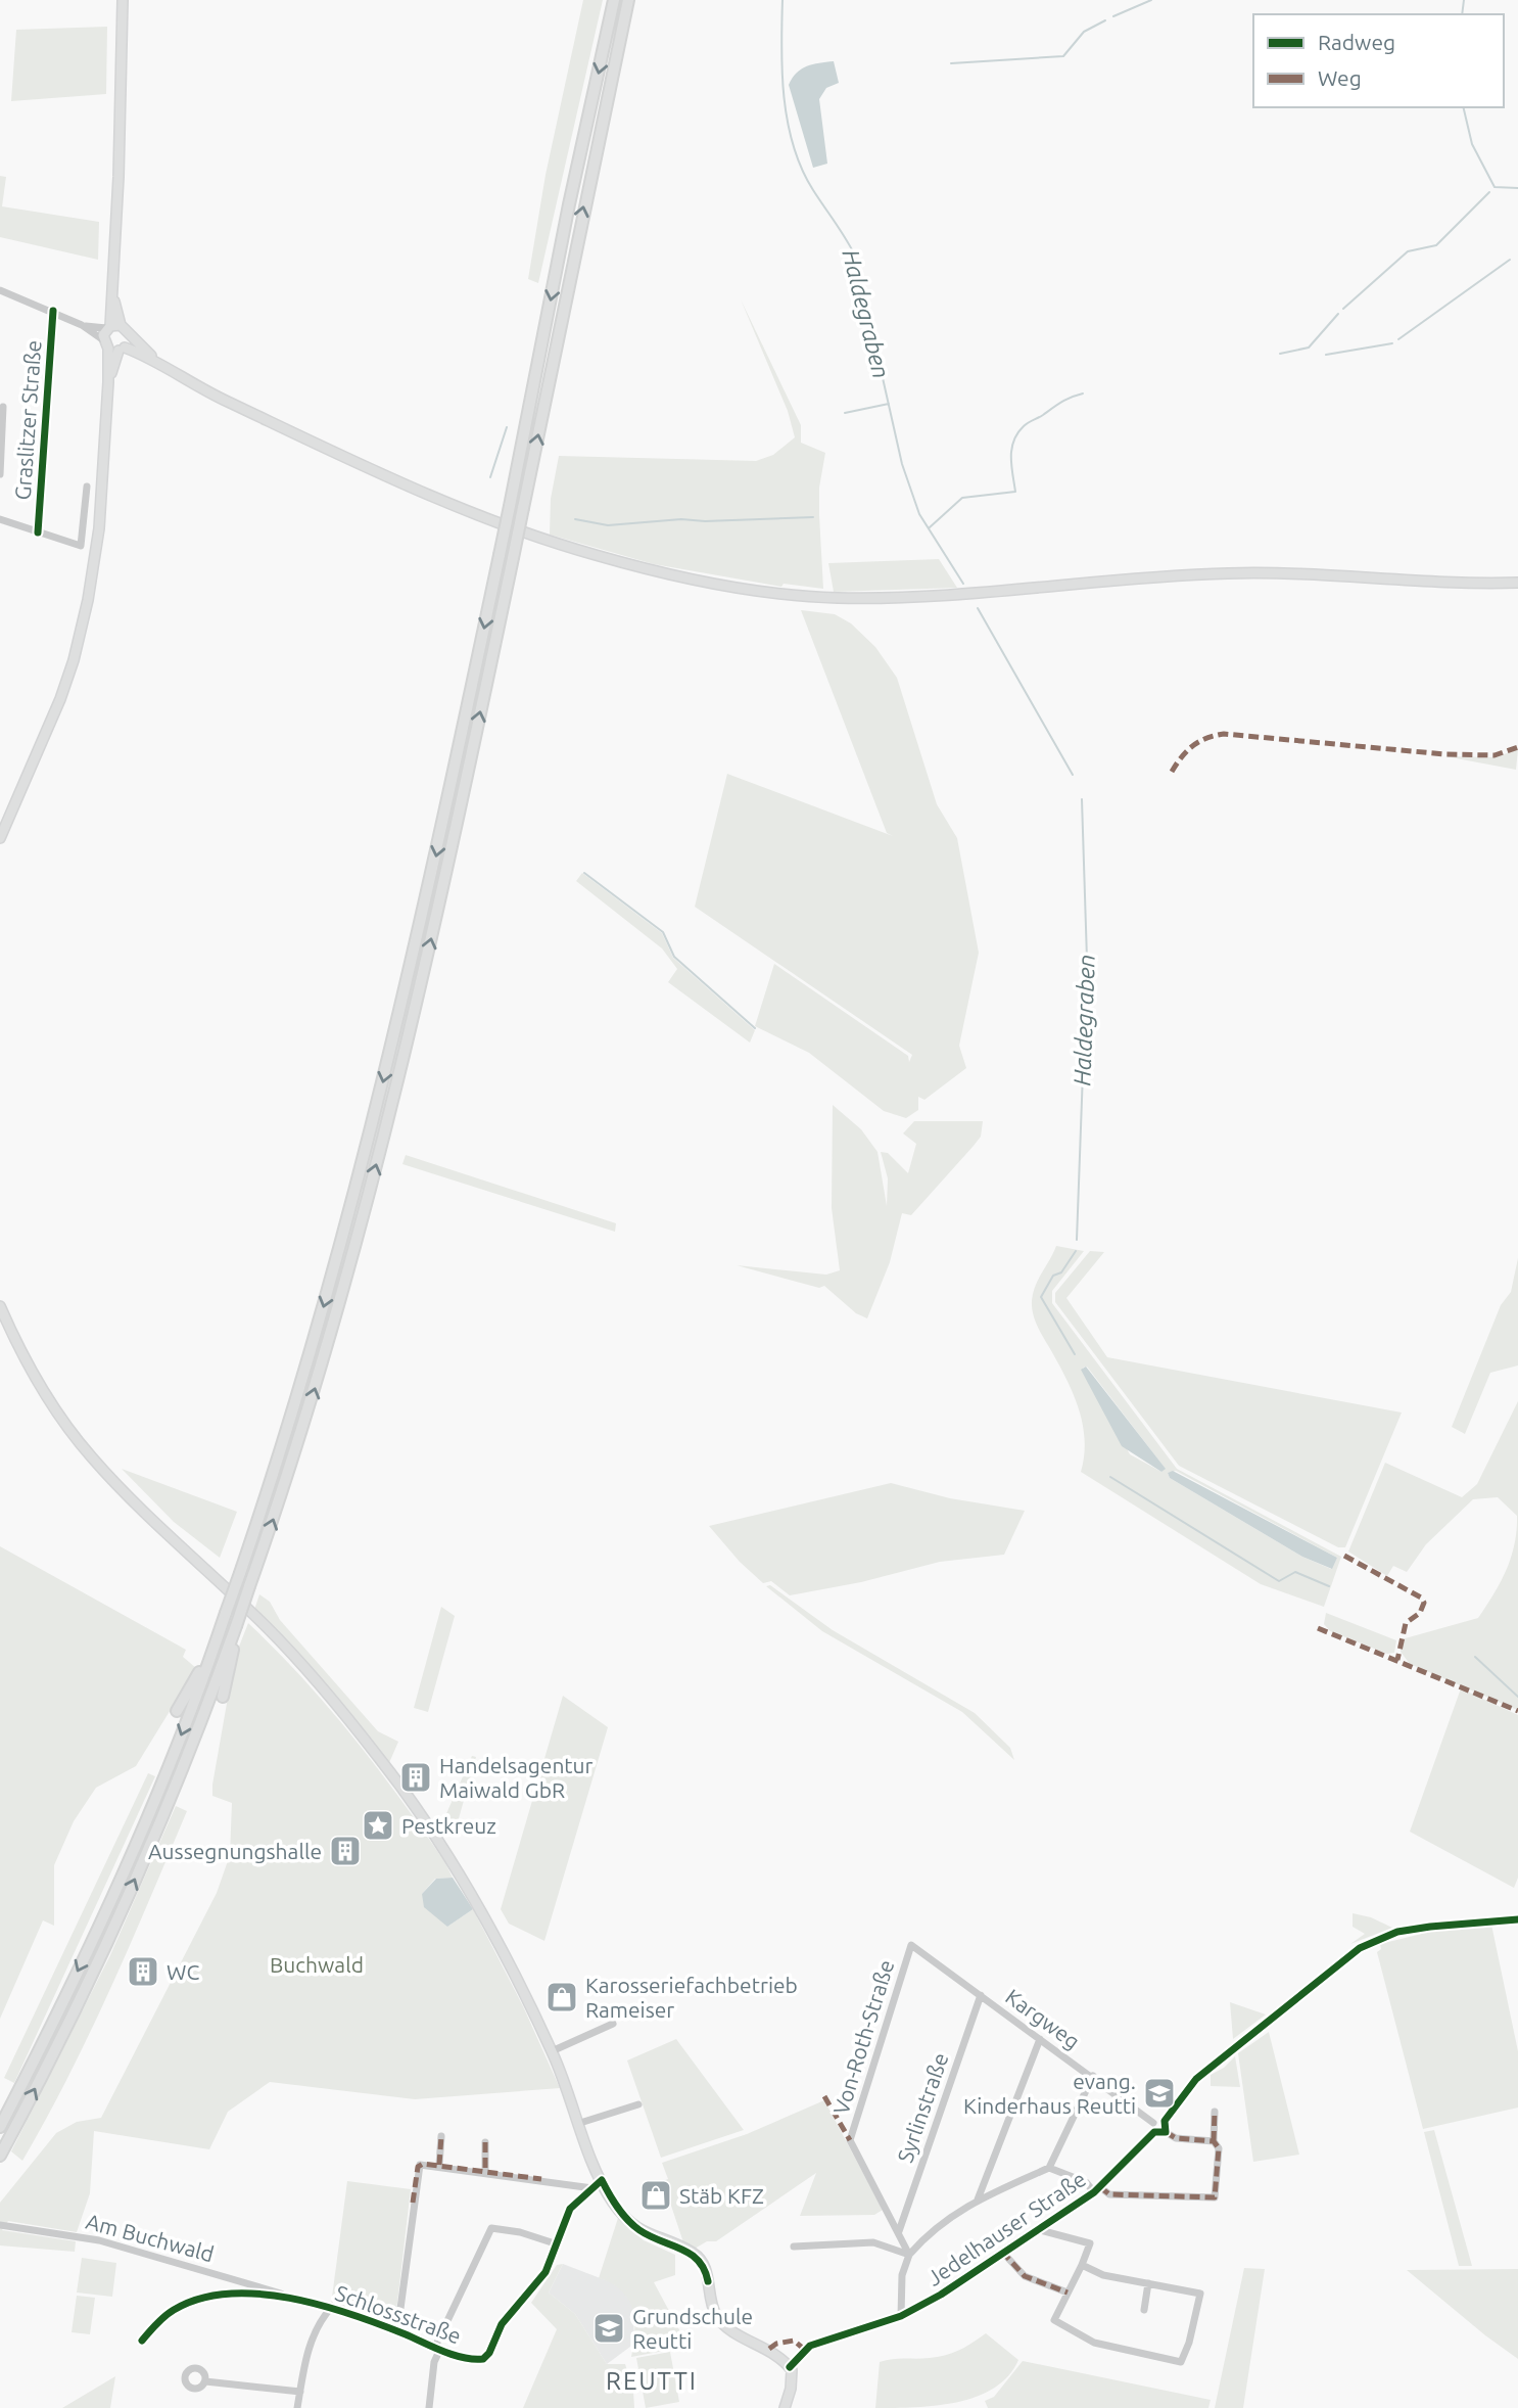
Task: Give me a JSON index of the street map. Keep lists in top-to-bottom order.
{
  "streets": {
    "street": [
      "Graslitzer Straße",
      "Kargweg",
      "Von-Roth-Straße",
      "Syrlinstraße",
      "Jedelhauser Straße",
      "Am Buchwald",
      "Schlossstraße"
    ]
  },
  "crossings": [
    ["Kargweg", "Von-Roth-Straße"],
    ["Kargweg", "Syrlinstraße"],
    ["Kargweg", "Jedelhauser Straße"],
    ["Von-Roth-Straße", "Syrlinstraße"],
    ["Am Buchwald", "Schlossstraße"]
  ],
  "districts": ["REUTTI"],
  "water": ["Haldegraben"],
  "parks": ["Buchwald"],
  "places": {
    "building": ["Handelsagentur Maiwald GbR", "Aussegnungshalle", "WC"],
    "place": ["Pestkreuz"],
    "shop": ["Karosseriefachbetrieb Rameiser", "Stäb KFZ"],
    "school or university": ["evang. Kinderhaus Reutti", "Grundschule Reutti"]
  },
  "legend": ["Radweg", "Weg"]
}
